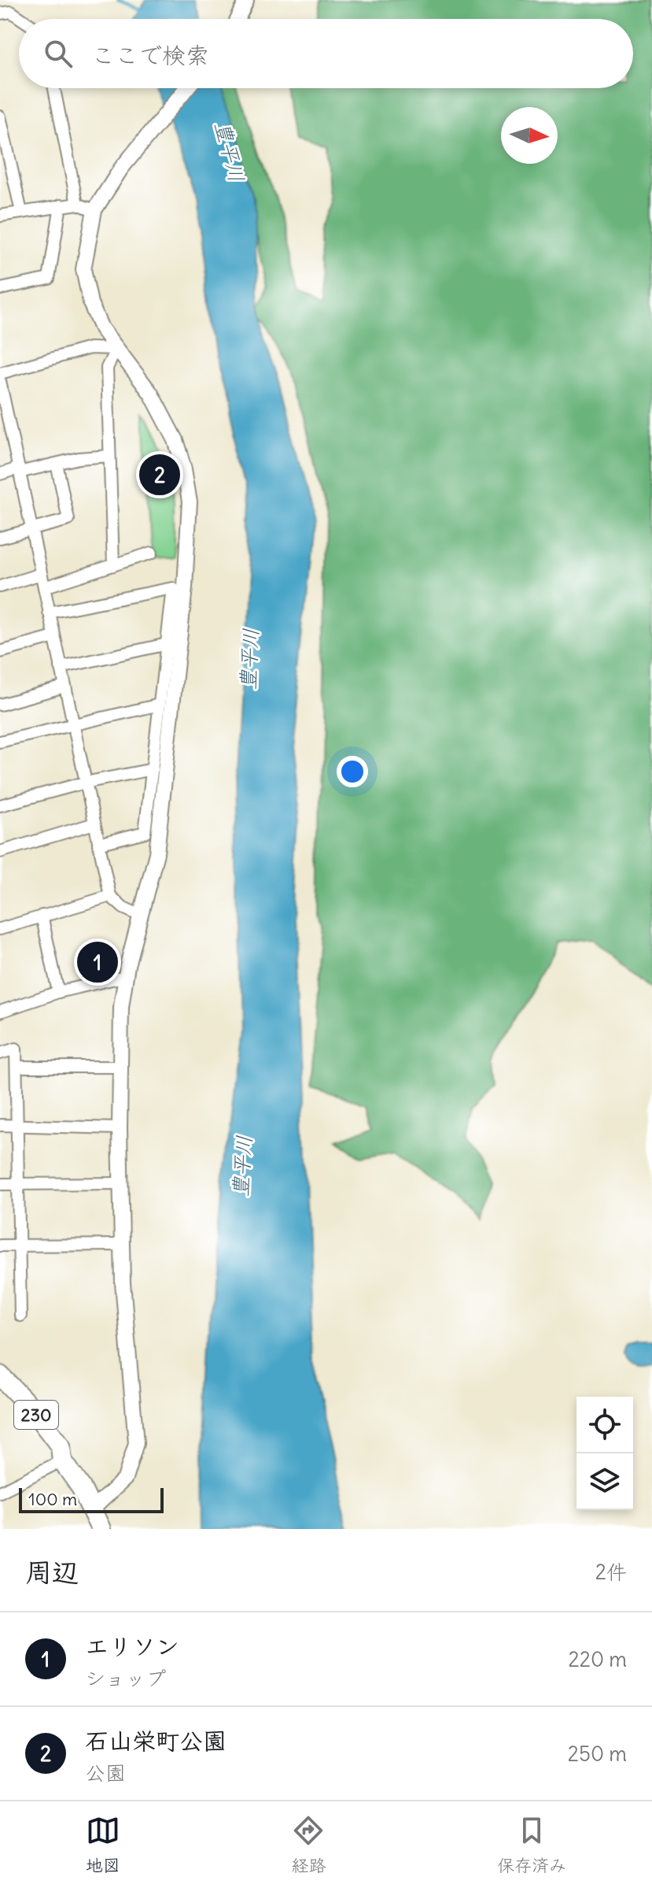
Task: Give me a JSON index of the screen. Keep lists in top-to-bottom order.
{
  "streets": {
    "highway": ["230"]
  },
  "water": ["豊平川"],
  "scale_bar": "100 m",
  "north": "right",
  "page": {
    "search": "ここで検索",
    "pins": ["2", "1"],
    "scale": "100 m",
    "heading": ["周辺", "2件"],
    "list": [
      {
        "mark": "1",
        "name": "エリソン",
        "note": "ショップ",
        "value": "220 m"
      },
      {
        "mark": "2",
        "name": "石山栄町公園",
        "note": "公園",
        "value": "250 m"
      }
    ],
    "nav": ["地図", "経路", "保存済み"]
  }
}
